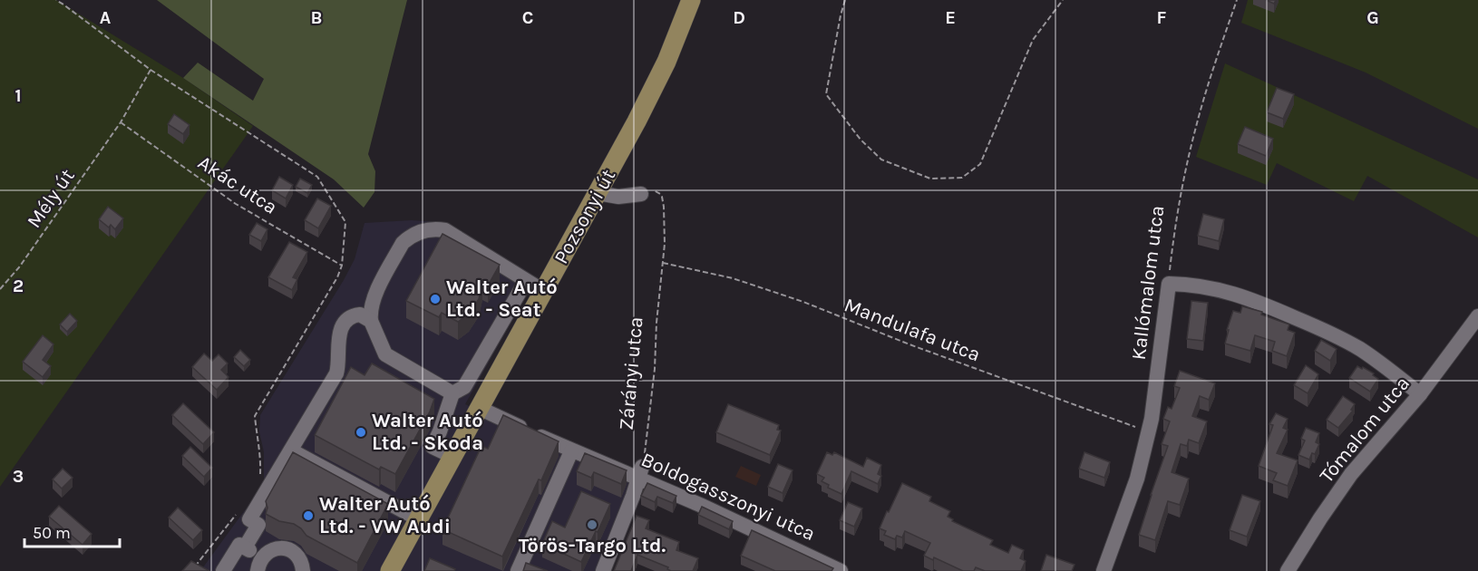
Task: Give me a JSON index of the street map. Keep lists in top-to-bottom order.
{
  "streets": {
    "main road": ["Pozsonyi út"],
    "street": ["Kallómalom utca", "Tómalom utca", "Boldogasszonyi utca"],
    "path": [
      "Akác utca",
      "Mély út",
      "Mandulafa utca",
      "Zárányi utca"
    ]
  },
  "crossings": [
    ["Akác utca", "Mély út"],
    ["Pozsonyi út", "Boldogasszonyi utca"],
    ["Kallómalom utca", "Mandulafa utca"],
    ["Mandulafa utca", "Zárányi utca"],
    ["Zárányi utca", "Boldogasszonyi utca"]
  ],
  "places": [
    "Walter Autó Ltd. - Seat",
    "Walter Autó Ltd. - Skoda",
    "Walter Autó Ltd. - VW Audi",
    "Törös-Targo Ltd."
  ],
  "scale_bar": "50 m",
  "grid": {
    "columns": [
      "A",
      "B",
      "C",
      "D",
      "E",
      "F",
      "G"
    ],
    "rows": ["1", "2", "3"]
  }
}
